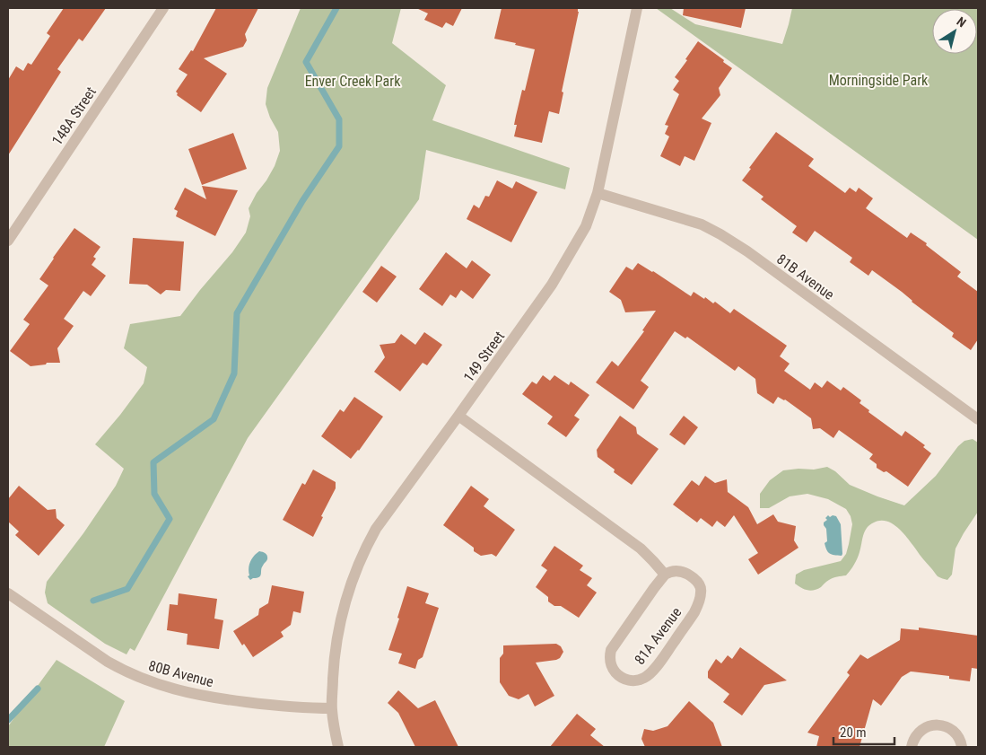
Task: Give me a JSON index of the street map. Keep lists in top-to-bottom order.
{
  "streets": {
    "street": [
      "148A Street",
      "81B Avenue",
      "149 Street",
      "81A Avenue",
      "80B Avenue"
    ]
  },
  "crossings": [
    ["81B Avenue", "149 Street"],
    ["149 Street", "80B Avenue"]
  ],
  "parks": ["Morningside Park", "Enver Creek Park"],
  "scale_bar": "20 m",
  "north": "top right"
}
